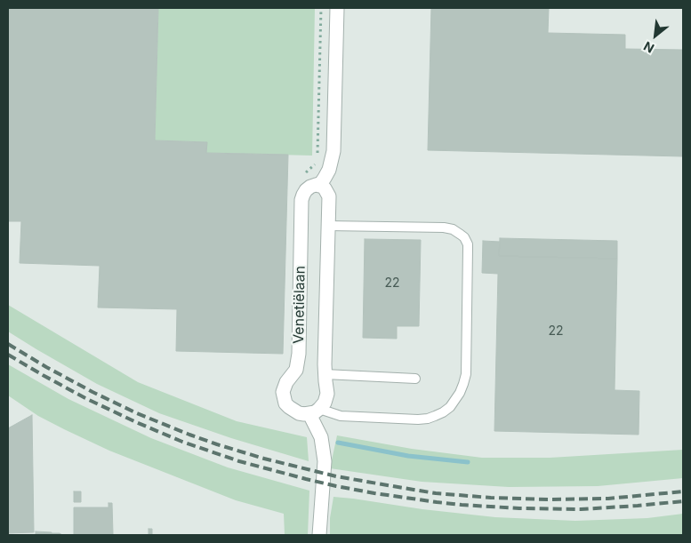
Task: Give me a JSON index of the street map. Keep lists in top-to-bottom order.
{
  "streets": {
    "street": ["Venetiëlaan"]
  },
  "house_numbers": ["22", "22"],
  "north": "bottom left"
}
